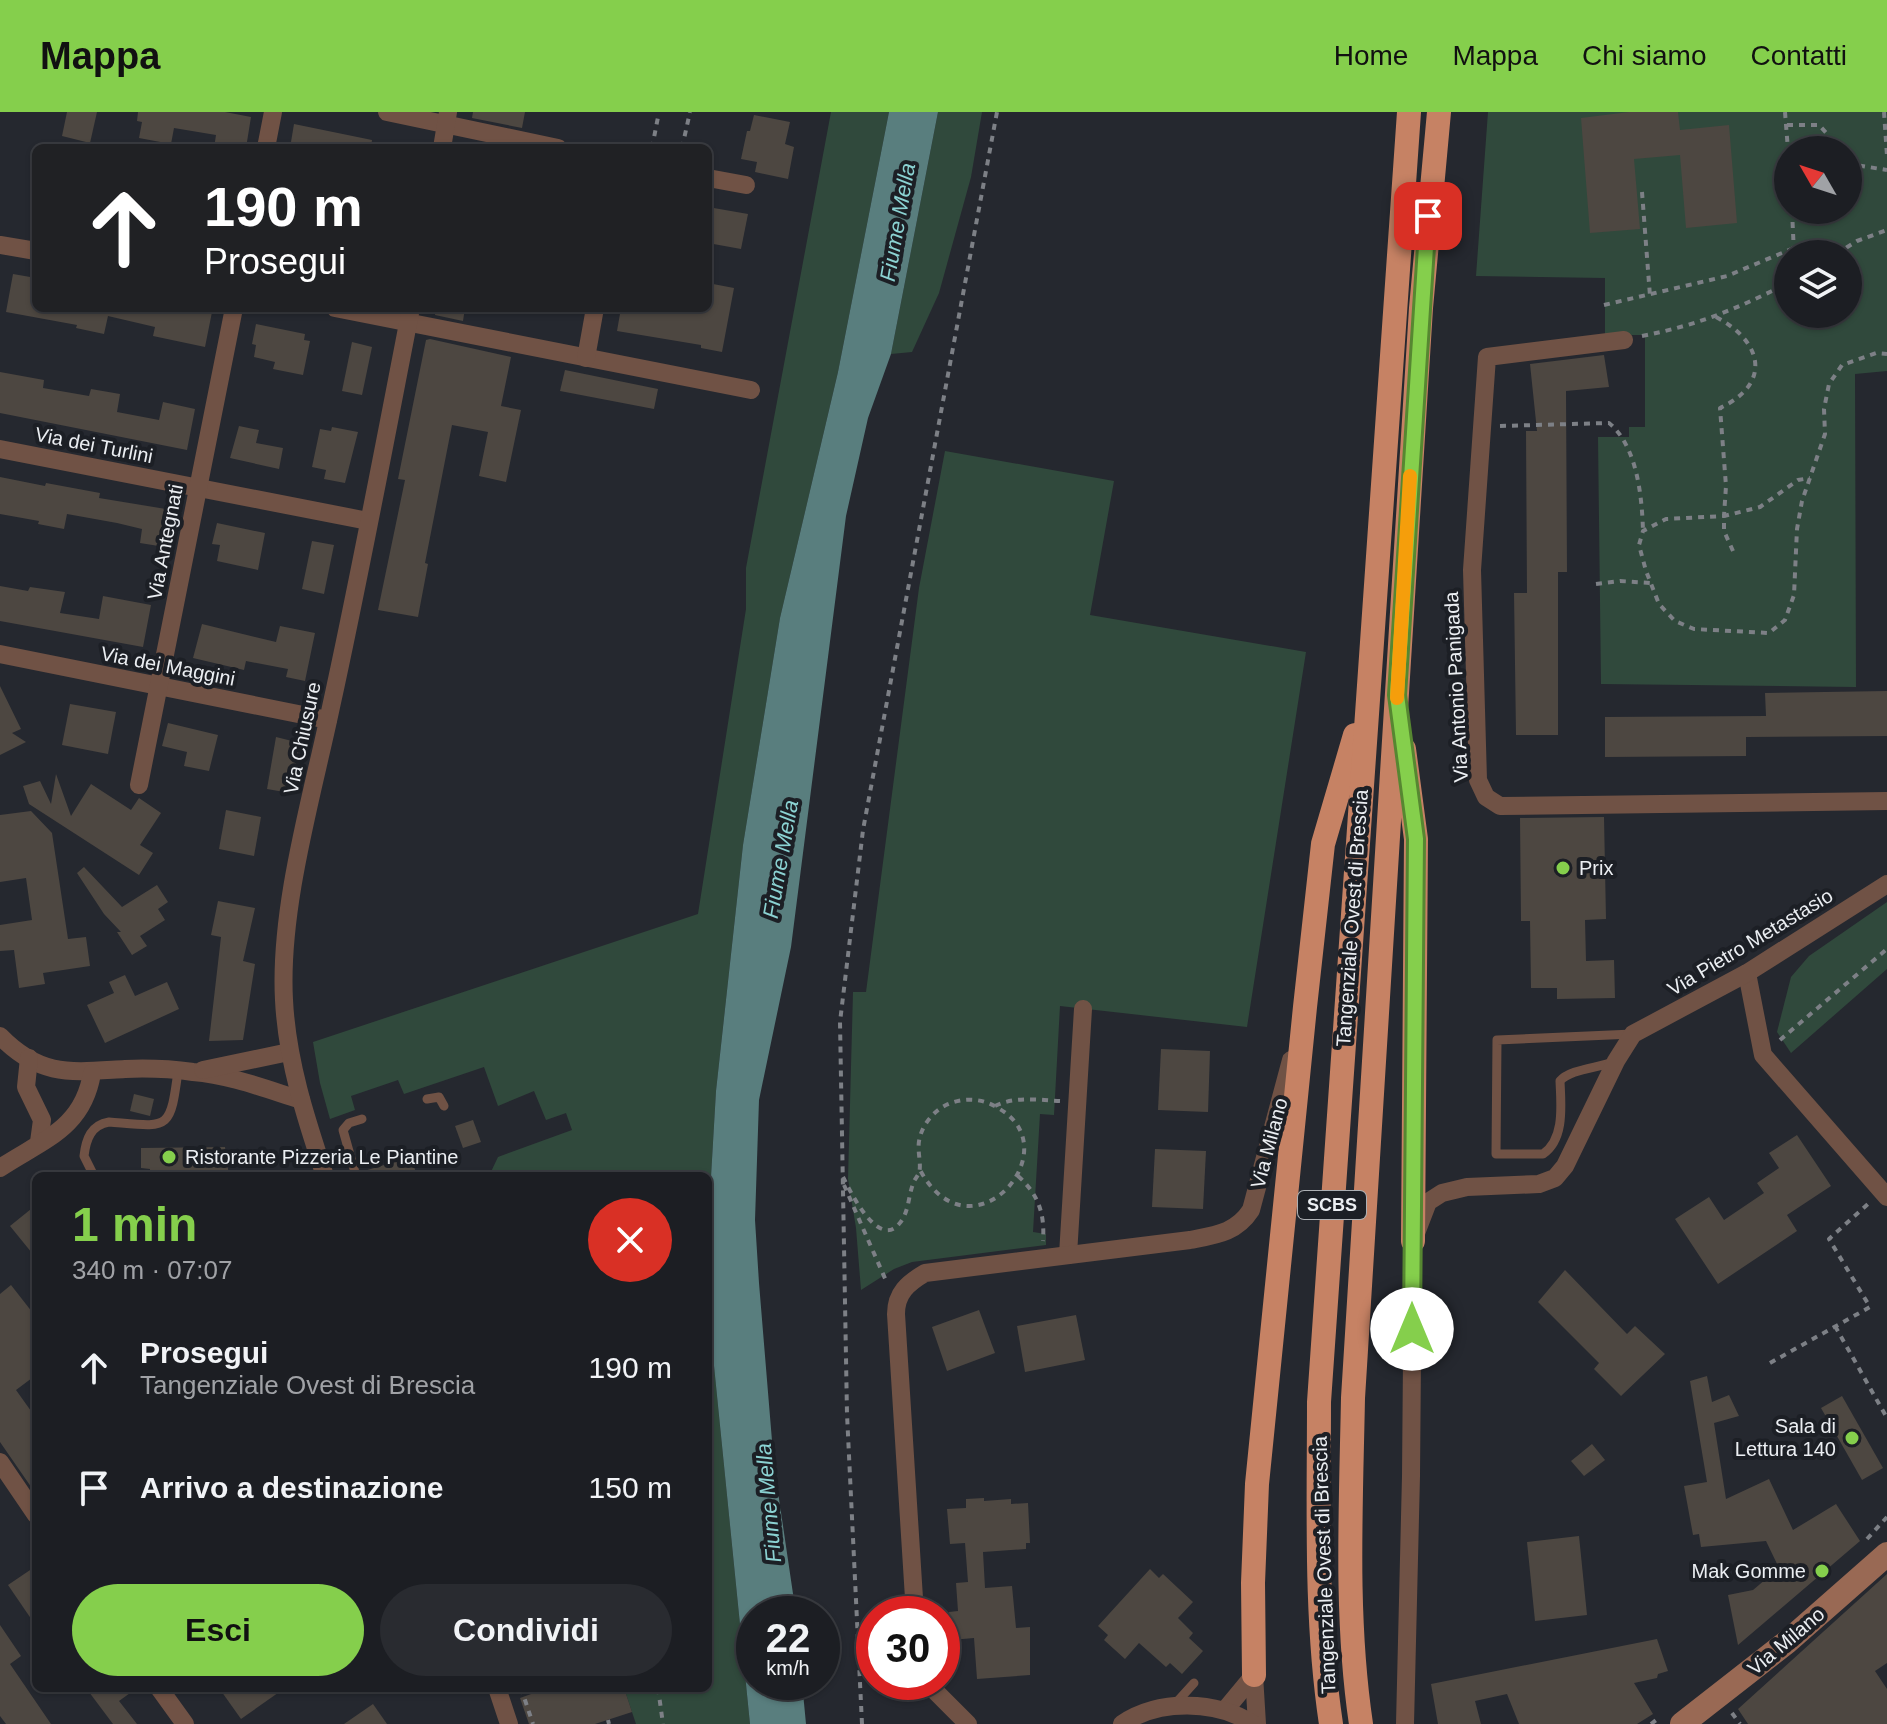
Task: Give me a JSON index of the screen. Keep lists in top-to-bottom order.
{
  "streets": {
    "highway": ["Tangenziale Ovest di Brescia", "SCBS"],
    "main road": ["Via Milano"],
    "street": [
      "Via dei Turlini",
      "Via Antegnati",
      "Via dei Maggini",
      "Via Antonio Panigada",
      "Via Chiusure",
      "Via Pietro Metastasio"
    ]
  },
  "crossings": [
    ["Via dei Turlini", "Via Antegnati"],
    ["Via dei Turlini", "Via Chiusure"],
    ["Via Antegnati", "Via dei Maggini"],
    ["Via dei Maggini", "Via Chiusure"]
  ],
  "water": ["Fiume Mella"],
  "places": [
    "Prix",
    "Ristorante Pizzeria Le Piantine",
    "Sala di Lettura 140",
    "Mak Gomme"
  ],
  "north": "top left",
  "page": {
    "header": "Mappa",
    "nav": [
      "Home",
      "Mappa",
      "Chi siamo",
      "Contatti"
    ],
    "turn": ["190 m", "Prosegui"],
    "heading": ["1 min", "340 m · 07:07"],
    "list": [
      {
        "name": "Prosegui",
        "note": "Tangenziale Ovest di Brescia",
        "value": "190 m"
      },
      {
        "name": "Arrivo a destinazione",
        "value": "150 m"
      }
    ],
    "buttons": ["Esci", "Condividi"],
    "speed": "22 km/h",
    "limit": "30"
  }
}
